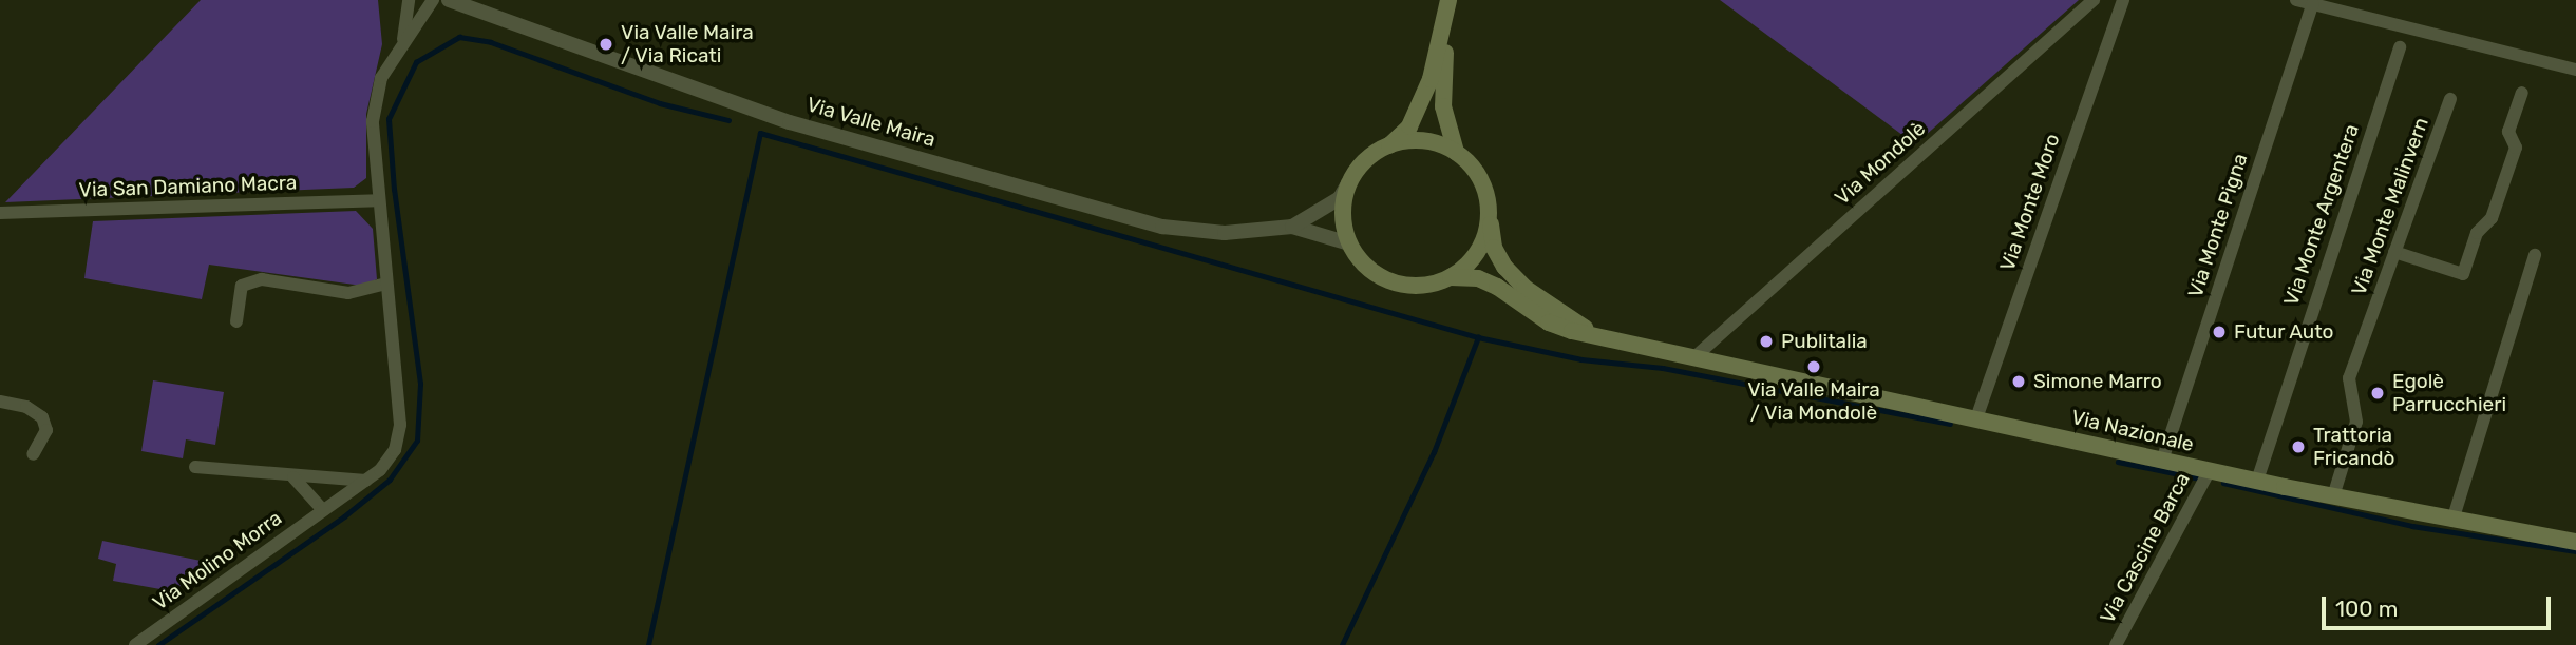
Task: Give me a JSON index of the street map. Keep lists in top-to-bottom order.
{
  "streets": {
    "main road": ["Via Nazionale"],
    "street": [
      "Via Valle Maira",
      "Via Mondolè",
      "Via San Damiano Macra",
      "Via Monte Moro",
      "Via Monte Malinvern",
      "Via Monte Argentera",
      "Via Monte Pigna",
      "Via Cascine Barca",
      "Via Molino Morra"
    ]
  },
  "crossings": [
    ["Via Mondolè", "Via Nazionale"],
    ["Via San Damiano Macra", "Via Molino Morra"],
    ["Via Monte Moro", "Via Nazionale"],
    ["Via Monte Malinvern", "Via Nazionale"],
    ["Via Monte Argentera", "Via Nazionale"],
    ["Via Monte Pigna", "Via Nazionale"],
    ["Via Nazionale", "Via Cascine Barca"]
  ],
  "places": [
    "Via Valle Maira / Via Ricati",
    "Futur Auto",
    "Publitalia",
    "Via Valle Maira / Via Mondolè",
    "Simone Marro",
    "Egolè Parrucchieri",
    "Trattoria Fricandò"
  ],
  "scale_bar": "100 m"
}
